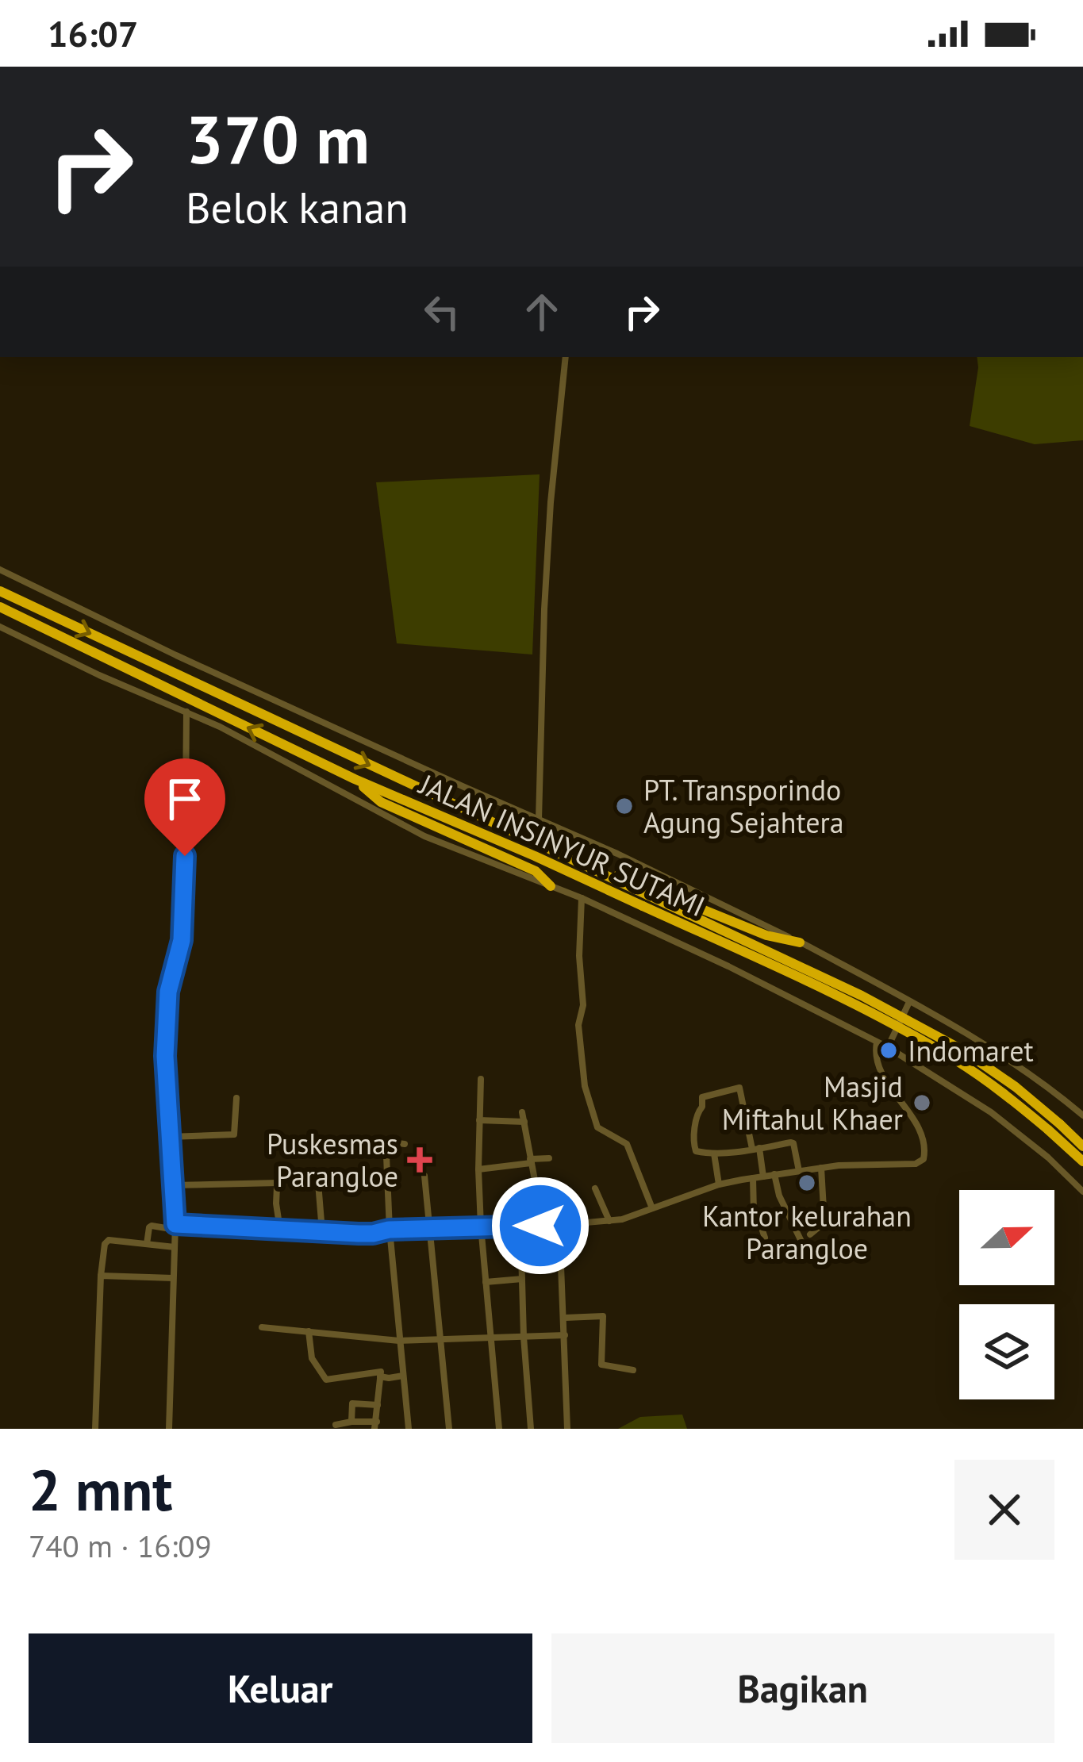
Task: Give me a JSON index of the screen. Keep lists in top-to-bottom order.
{
  "streets": {
    "highway": ["JALAN INSINYUR SUTAMI"]
  },
  "places": {
    "other": [
      "PT. Transporindo Agung Sejahtera",
      "Indomaret",
      "Masjid Miftahul Khaer",
      "Kantor kelurahan Parangloe"
    ],
    "health": ["Puskesmas Parangloe"]
  },
  "north": "right",
  "page": {
    "status": "16:07",
    "turn": ["370 m", "Belok kanan"],
    "heading": ["2 mnt", "740 m · 16:09"],
    "buttons": ["Keluar", "Bagikan"]
  }
}
